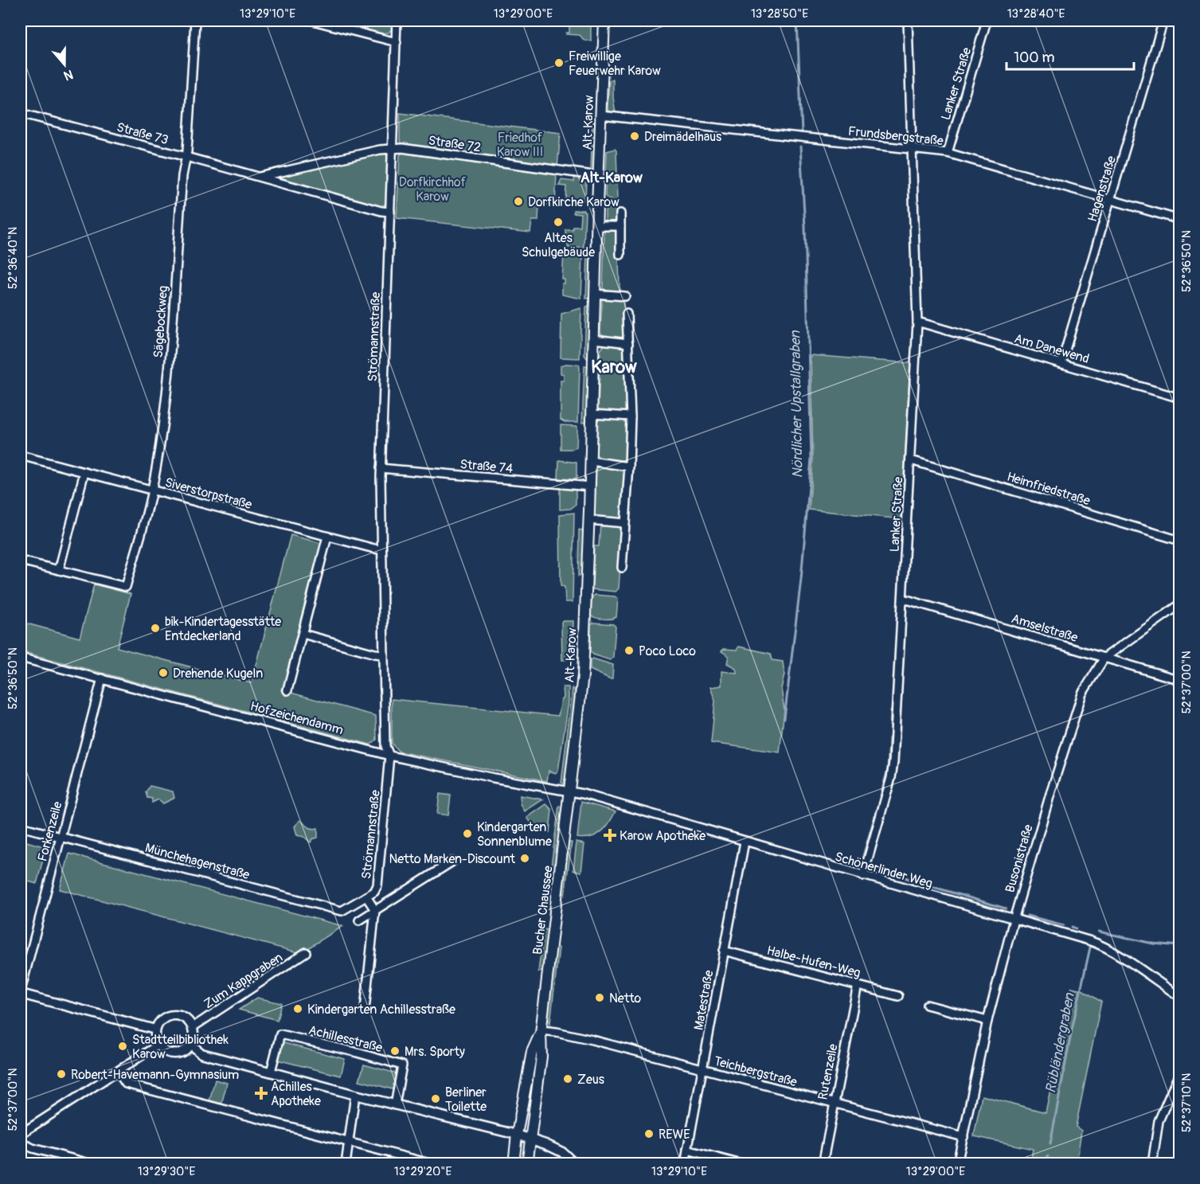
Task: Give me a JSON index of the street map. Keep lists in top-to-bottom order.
{
  "streets": {
    "main road": ["Alt-Karow", "Bucher Chaussee"],
    "street": [
      "Lanker Straße",
      "Straße 73",
      "Frundsbergstraße",
      "Straße 72",
      "Hagenstraße",
      "Sägebockweg",
      "Strömannstraße",
      "Am Danewend",
      "Straße 74",
      "Heimfriedstraße",
      "Siverstorpstraße",
      "Amselstraße",
      "Hofzeichendamm",
      "Forkenzeile",
      "Busonistraße",
      "Münchehagenstraße",
      "Schönerlinder Weg",
      "Halbe-Hufen-Weg",
      "Zum Kappgraben",
      "Matestraße",
      "Achillesstraße",
      "Teichbergstraße",
      "Rutenzeile"
    ]
  },
  "crossings": [
    ["Lanker Straße", "Frundsbergstraße"],
    ["Lanker Straße", "Am Danewend"],
    ["Lanker Straße", "Heimfriedstraße"],
    ["Lanker Straße", "Amselstraße"],
    ["Lanker Straße", "Schönerlinder Weg"],
    ["Alt-Karow", "Frundsbergstraße"],
    ["Alt-Karow", "Straße 72"],
    ["Alt-Karow", "Straße 74"],
    ["Alt-Karow", "Hofzeichendamm"],
    ["Alt-Karow", "Schönerlinder Weg"],
    ["Alt-Karow", "Bucher Chaussee"],
    ["Straße 73", "Straße 72"],
    ["Straße 73", "Sägebockweg"],
    ["Straße 73", "Strömannstraße"],
    ["Frundsbergstraße", "Hagenstraße"],
    ["Straße 72", "Strömannstraße"],
    ["Hagenstraße", "Am Danewend"],
    ["Sägebockweg", "Siverstorpstraße"],
    ["Strömannstraße", "Straße 74"],
    ["Strömannstraße", "Siverstorpstraße"],
    ["Strömannstraße", "Hofzeichendamm"],
    ["Strömannstraße", "Münchehagenstraße"],
    ["Amselstraße", "Busonistraße"],
    ["Hofzeichendamm", "Forkenzeile"],
    ["Hofzeichendamm", "Schönerlinder Weg"],
    ["Hofzeichendamm", "Bucher Chaussee"],
    ["Forkenzeile", "Münchehagenstraße"],
    ["Busonistraße", "Schönerlinder Weg"],
    ["Busonistraße", "Teichbergstraße"],
    ["Schönerlinder Weg", "Bucher Chaussee"],
    ["Schönerlinder Weg", "Matestraße"],
    ["Bucher Chaussee", "Teichbergstraße"],
    ["Halbe-Hufen-Weg", "Matestraße"],
    ["Halbe-Hufen-Weg", "Rutenzeile"],
    ["Matestraße", "Teichbergstraße"],
    ["Teichbergstraße", "Rutenzeile"]
  ],
  "districts": ["Alt-Karow", "Karow"],
  "water": ["Nördlicher Upstallgraben", "Rübländergraben"],
  "parks": ["Friedhof Karow III", "Dorfkirchhof Karow"],
  "places": {
    "other": [
      "Freiwillige Feuerwehr Karow",
      "Dreimädelhaus",
      "Dorfkirche Karow",
      "Altes Schulgebäude",
      "bik-Kindertagesstätte Entdeckerland",
      "Poco Loco",
      "Drehende Kugeln",
      "Kindergarten Sonnenblume",
      "Netto Marken-Discount",
      "Netto",
      "Kindergarten Achillesstraße",
      "Stadtteilbibliothek Karow",
      "Mrs. Sporty",
      "Robert-Havemann-Gymnasium",
      "Zeus",
      "Berliner Toilette",
      "REWE"
    ],
    "health": ["Karow Apotheke", "Achilles Apotheke"]
  },
  "scale_bar": "100 m",
  "north": "bottom",
  "coordinates": [
    "13°29'10\"E",
    "13°29'00\"E",
    "13°28'50\"E",
    "13°28'40\"E",
    "52°36'40\"N",
    "52°36'50\"N",
    "52°37'00\"N",
    "52°37'10\"N",
    "13°29'30\"E",
    "13°29'20\"E"
  ]
}
